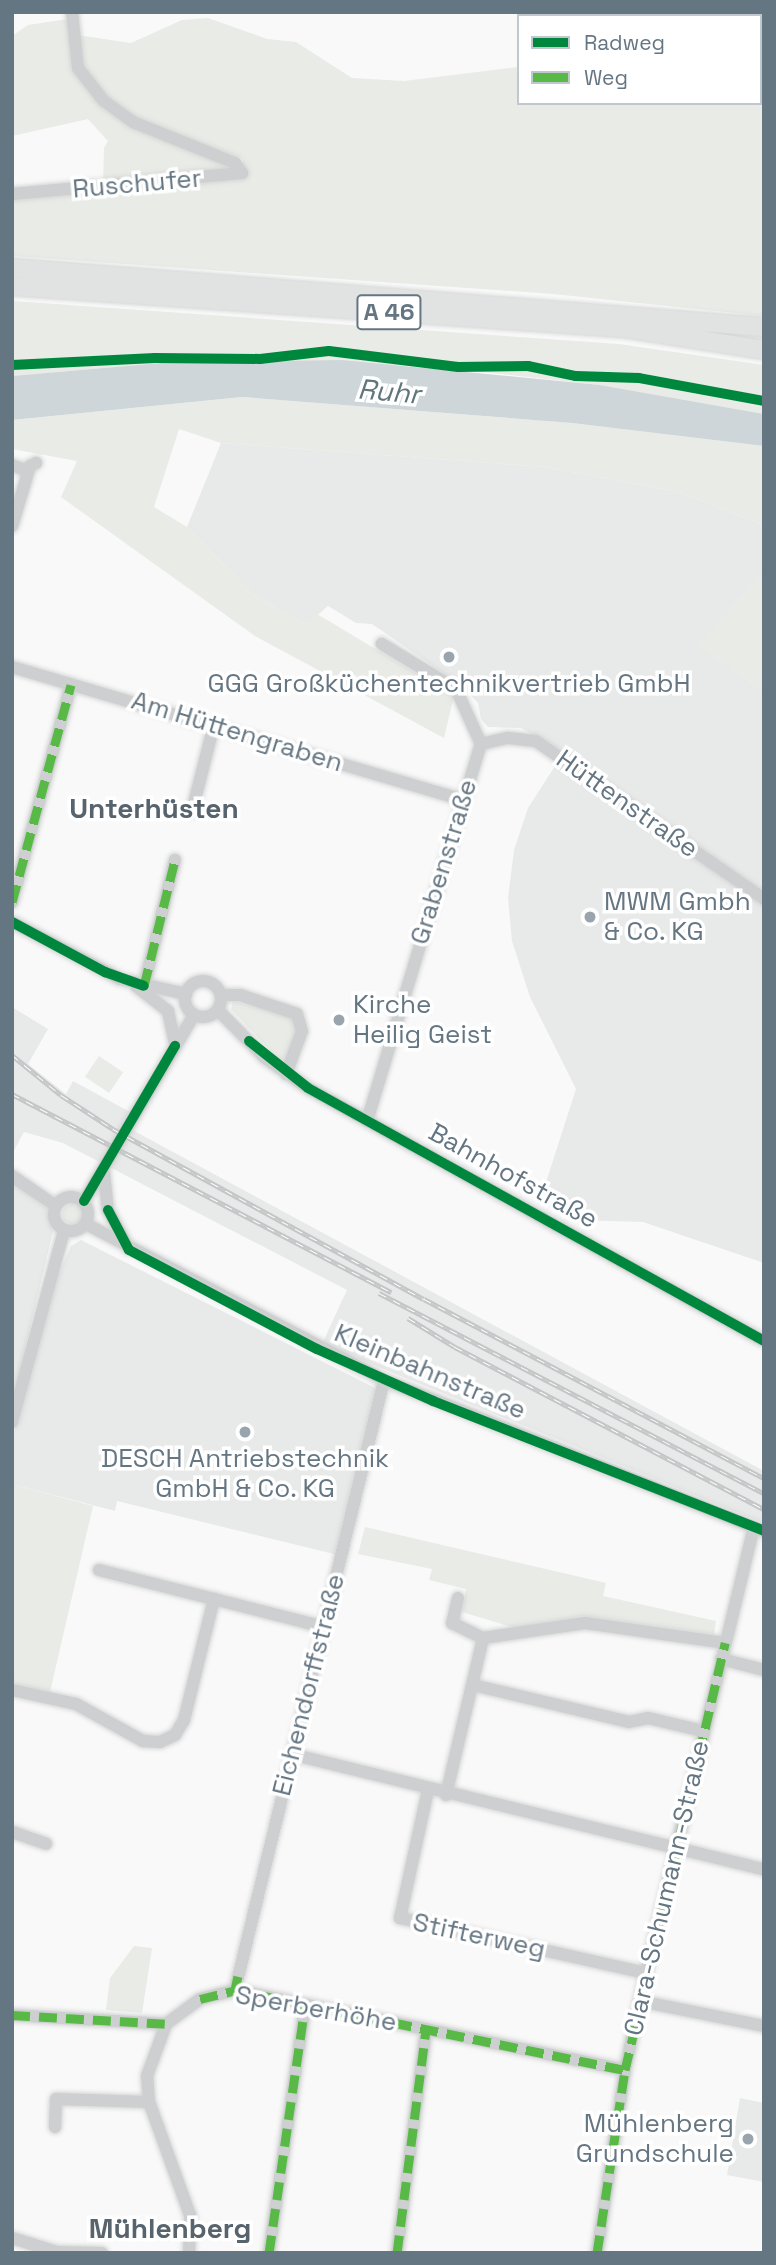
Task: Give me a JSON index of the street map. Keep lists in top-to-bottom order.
{
  "streets": {
    "highway": ["A 46"],
    "street": [
      "Ruschufer",
      "Am Hüttengraben",
      "Hüttenstraße",
      "Grabenstraße",
      "Bahnhofstraße",
      "Kleinbahnstraße",
      "Eichendorffstraße",
      "Clara-Schumann-Straße",
      "Stifterweg",
      "Sperberhöhe"
    ]
  },
  "crossings": [
    ["Am Hüttengraben", "Grabenstraße"],
    ["Hüttenstraße", "Grabenstraße"],
    ["Grabenstraße", "Bahnhofstraße"],
    ["Kleinbahnstraße", "Eichendorffstraße"],
    ["Kleinbahnstraße", "Clara-Schumann-Straße"],
    ["Eichendorffstraße", "Sperberhöhe"],
    ["Clara-Schumann-Straße", "Stifterweg"],
    ["Clara-Schumann-Straße", "Sperberhöhe"]
  ],
  "districts": ["Unterhüsten", "Mühlenberg"],
  "water": ["Ruhr"],
  "places": [
    "GGG Großküchentechnikvertrieb GmbH",
    "MWM Gmbh & Co. KG",
    "Kirche Heilig Geist",
    "DESCH Antriebstechnik GmbH & Co. KG",
    "Mühlenberg Grundschule"
  ],
  "legend": ["Radweg", "Weg"]
}
